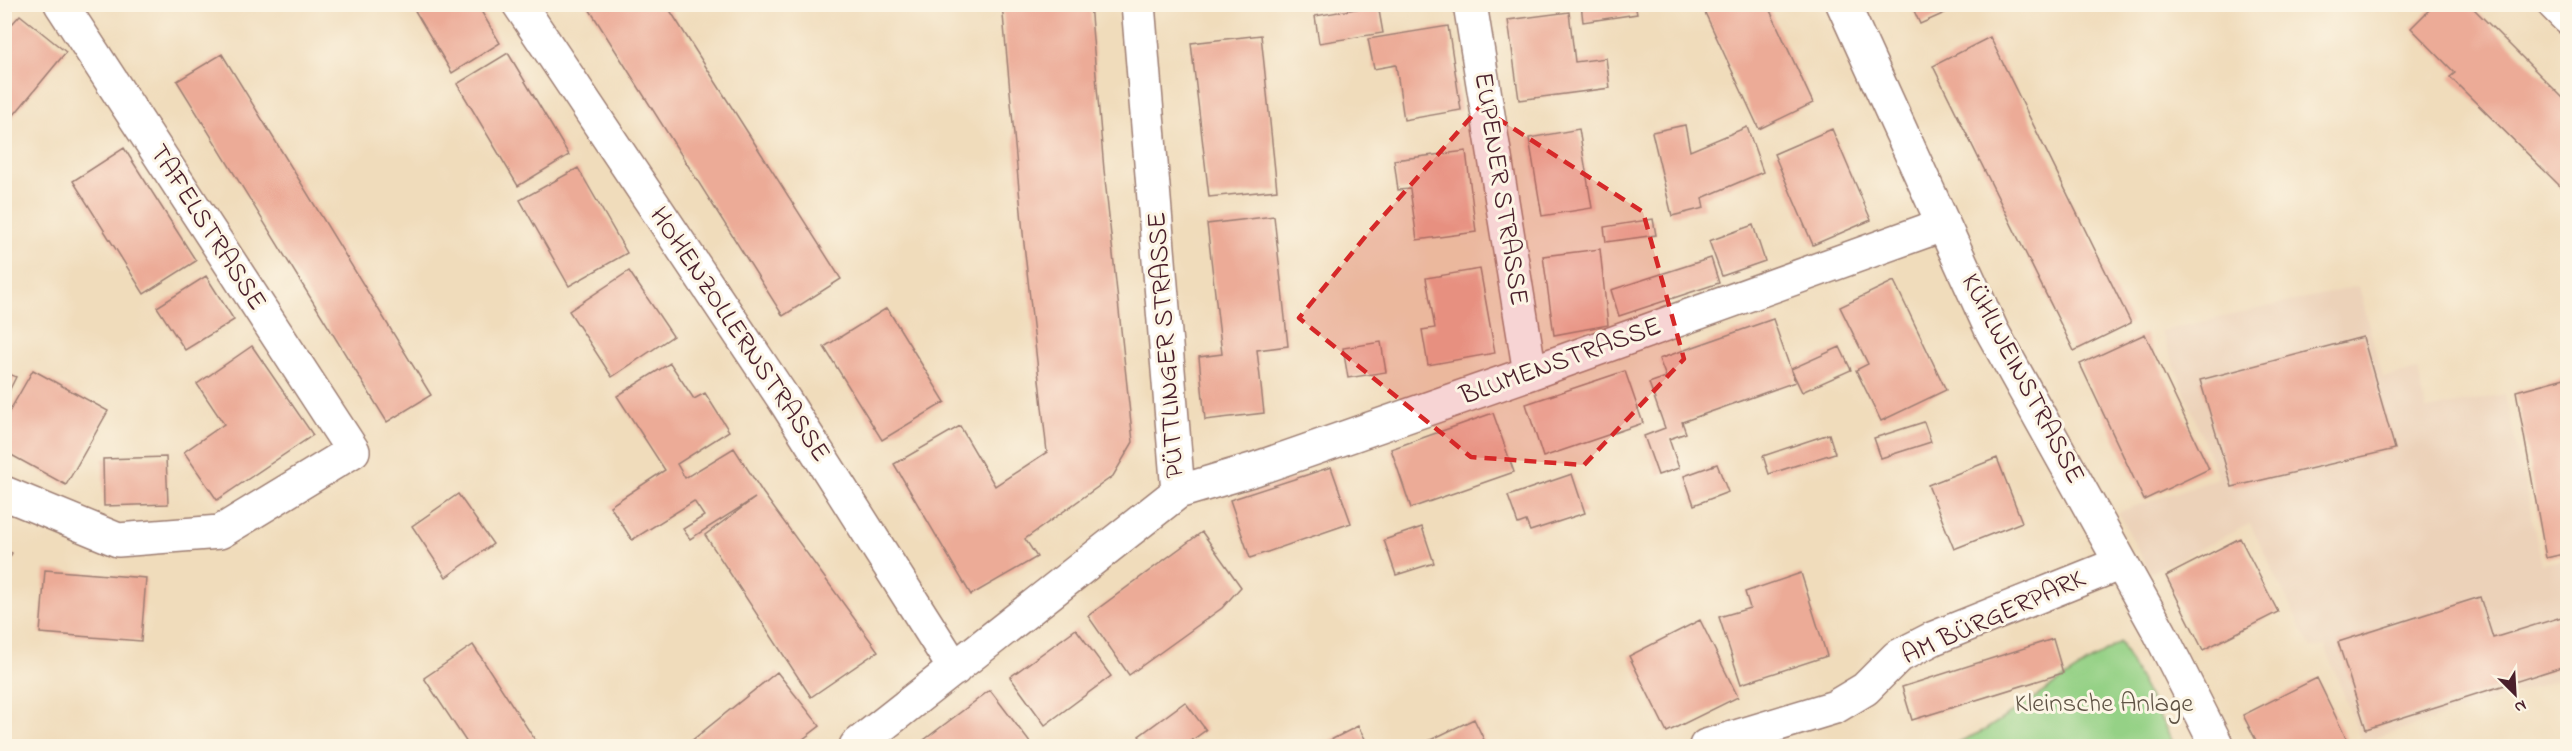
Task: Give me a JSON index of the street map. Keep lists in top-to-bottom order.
{
  "streets": {
    "street": [
      "EUPENER STRASSE",
      "TAFELSTRASSE",
      "HOHENZOLLERNSTRASSE",
      "PÜTTLINGER STRASSE",
      "BLUMENSTRASSE",
      "KÜHLWEINSTRASSE",
      "AM BÜRGERPARK"
    ]
  },
  "crossings": [
    ["EUPENER STRASSE", "BLUMENSTRASSE"],
    ["HOHENZOLLERNSTRASSE", "PÜTTLINGER STRASSE"],
    ["PÜTTLINGER STRASSE", "BLUMENSTRASSE"],
    ["BLUMENSTRASSE", "KÜHLWEINSTRASSE"],
    ["KÜHLWEINSTRASSE", "AM BÜRGERPARK"]
  ],
  "parks": ["Kleinsche Anlage"],
  "north": "bottom right"
}
